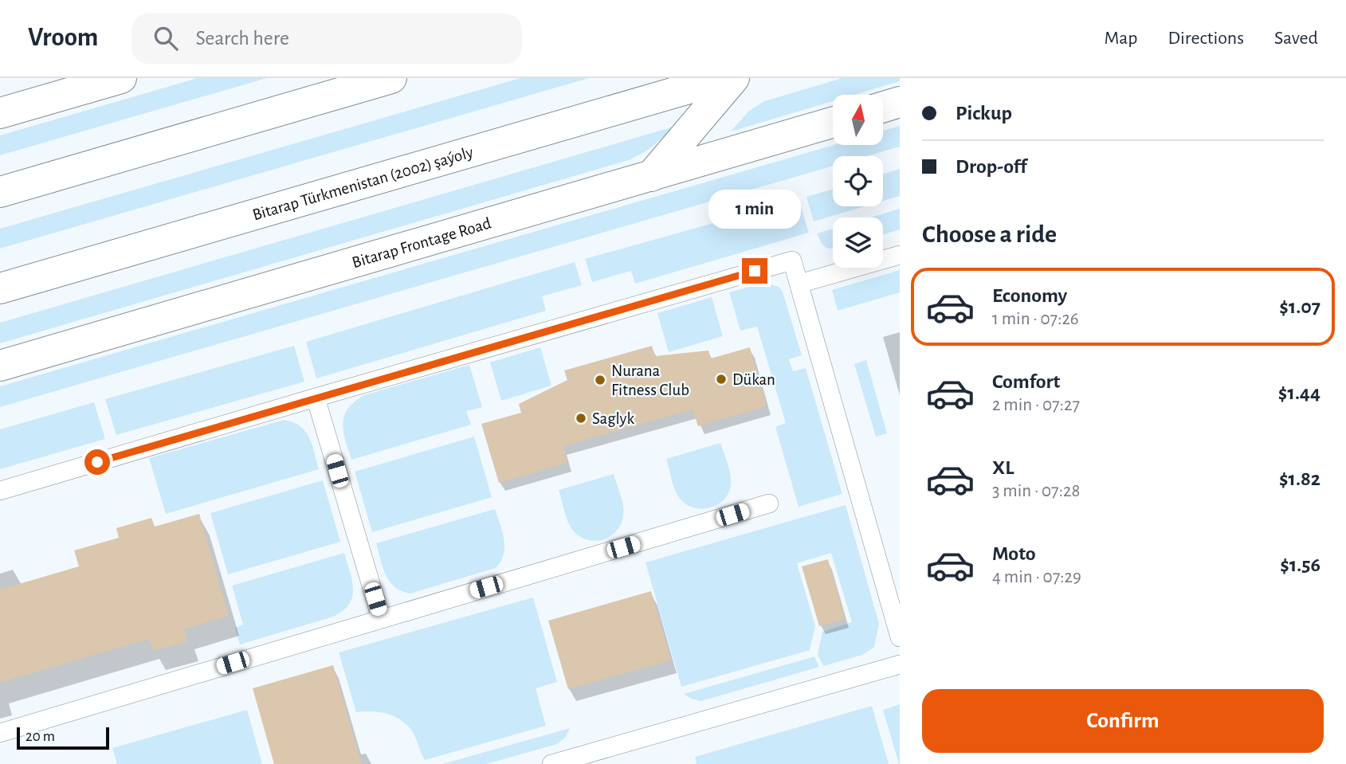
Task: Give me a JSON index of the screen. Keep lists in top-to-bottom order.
{
  "streets": {
    "street": ["Bitarap Türkmenistan (2002) şaýoly", "Bitarap Frontage Road"]
  },
  "places": ["Dükan", "Nurana Fitness Club", "Saglyk"],
  "scale_bar": "20 m",
  "north": "top",
  "page": {
    "header": "Vroom",
    "search": "Search here",
    "nav": ["Map", "Directions", "Saved"],
    "banner": ["Pickup", "Drop-off"],
    "bubble": "1 min",
    "heading": "Choose a ride",
    "list": [
      {
        "name": "Economy",
        "note": "1 min · 07:26",
        "value": "$1.07"
      },
      {
        "name": "Comfort",
        "note": "2 min · 07:27",
        "value": "$1.44"
      },
      {
        "name": "XL",
        "note": "3 min · 07:28",
        "value": "$1.82"
      },
      {
        "name": "Moto",
        "note": "4 min · 07:29",
        "value": "$1.56"
      }
    ],
    "buttons": "Confirm",
    "scale": "20 m"
  }
}
